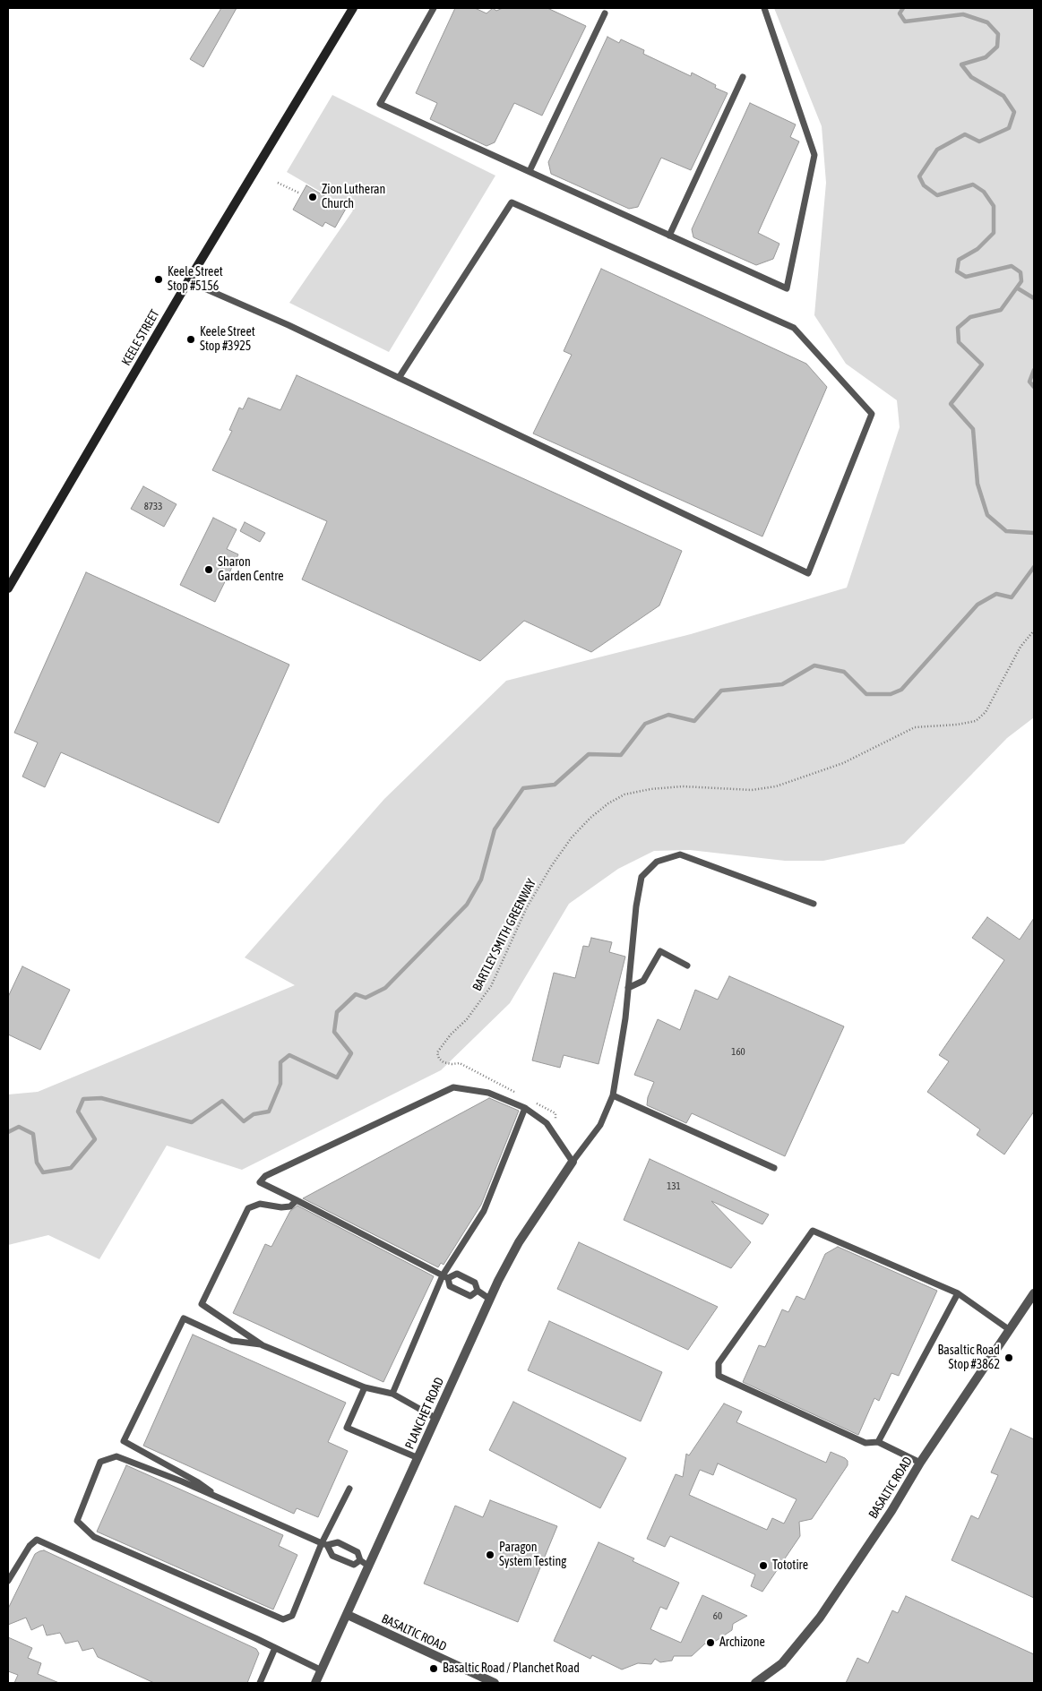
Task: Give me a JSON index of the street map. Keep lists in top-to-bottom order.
{
  "streets": {
    "main road": ["KEELE STREET"],
    "street": ["PLANCHET ROAD", "BASALTIC ROAD"],
    "path": ["BARTLEY SMITH GREENWAY"]
  },
  "crossings": [
    ["PLANCHET ROAD", "BASALTIC ROAD"]
  ],
  "places": [
    "Zion Lutheran Church",
    "Keele Street Stop #5156",
    "Keele Street Stop #3925",
    "Sharon Garden Centre",
    "Basaltic Road Stop #3862",
    "Paragon System Testing",
    "Tototire",
    "Archizone",
    "Basaltic Road / Planchet Road"
  ],
  "house_numbers": [
    "8733",
    "160",
    "131",
    "60"
  ]
}
